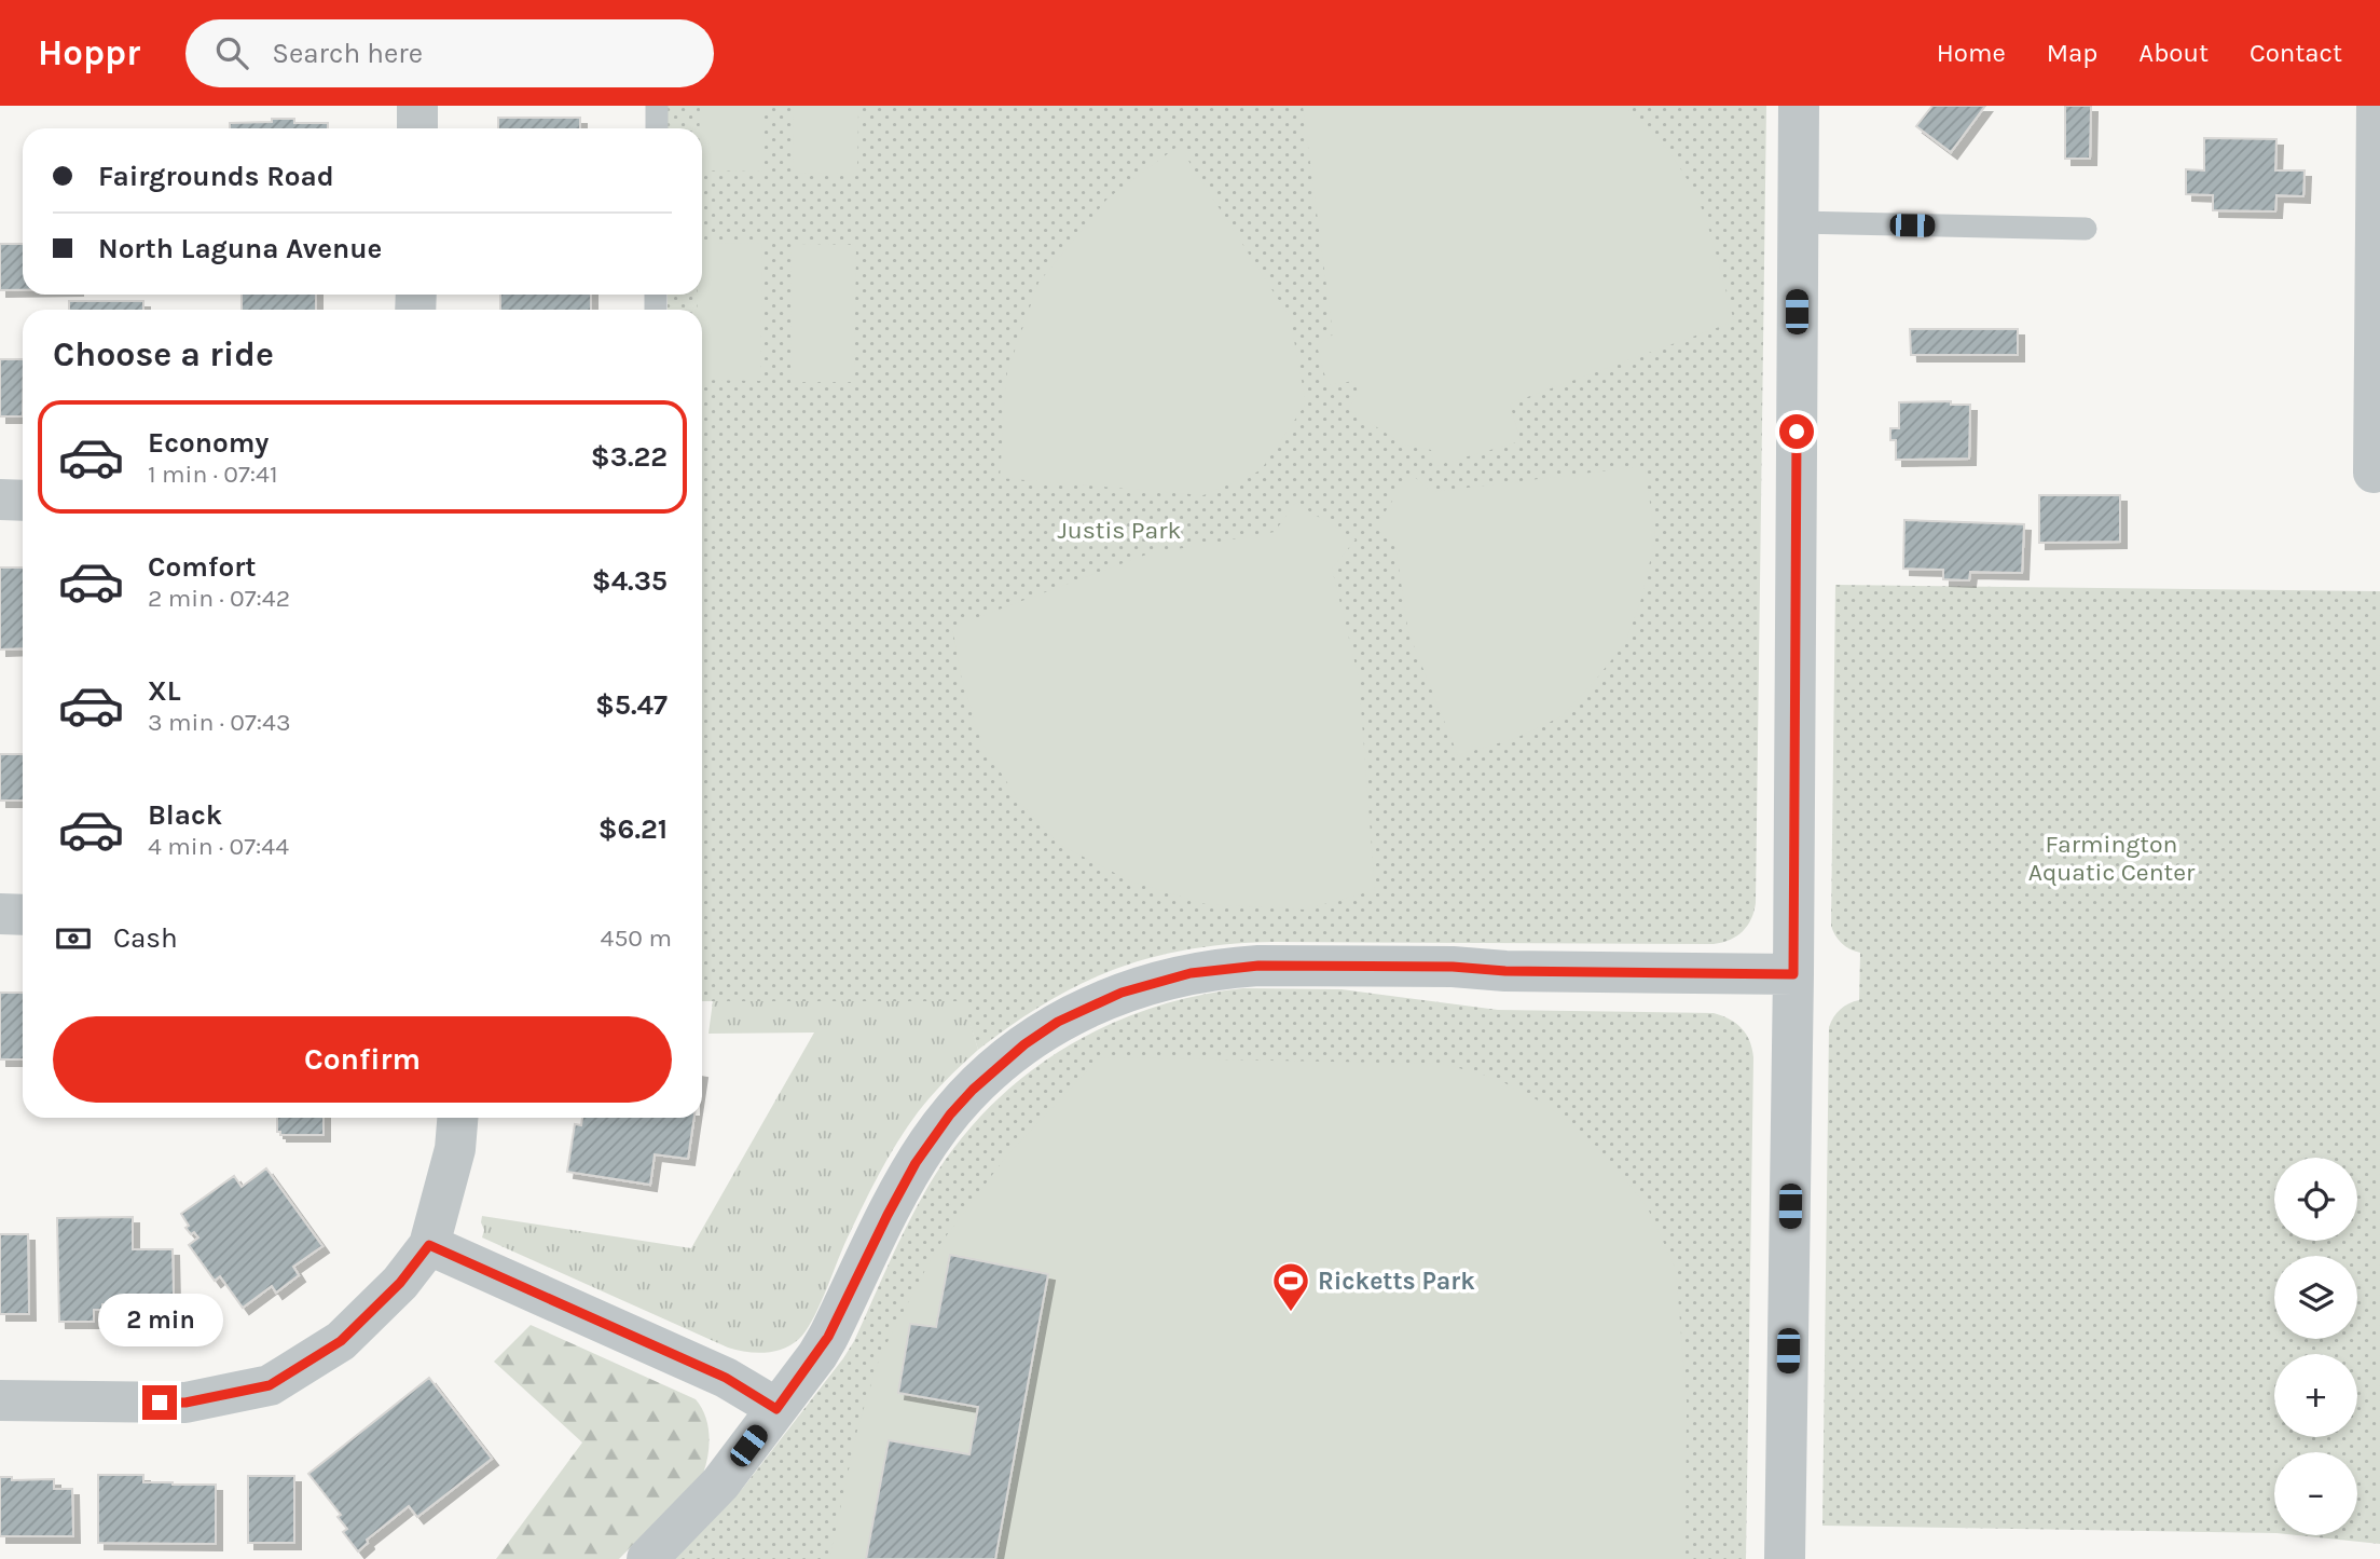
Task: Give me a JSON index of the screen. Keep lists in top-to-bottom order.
{
  "parks": ["Justis Park", "Farmington Aquatic Center"],
  "places": {
    "sports": ["Ricketts Park"]
  },
  "page": {
    "header": "Hoppr",
    "search": "Search here",
    "nav": [
      "Home",
      "Map",
      "About",
      "Contact"
    ],
    "banner": ["Fairgrounds Road", "North Laguna Avenue"],
    "heading": "Choose a ride",
    "list": [
      {
        "name": "Economy",
        "note": "1 min · 07:41",
        "value": "$3.22"
      },
      {
        "name": "Comfort",
        "note": "2 min · 07:42",
        "value": "$4.35"
      },
      {
        "name": "XL",
        "note": "3 min · 07:43",
        "value": "$5.47"
      },
      {
        "name": "Black",
        "note": "4 min · 07:44",
        "value": "$6.21"
      }
    ],
    "pay": ["Cash", "450 m"],
    "buttons": "Confirm",
    "map_buttons": ["+", "−"],
    "bubble": "2 min"
  }
}
